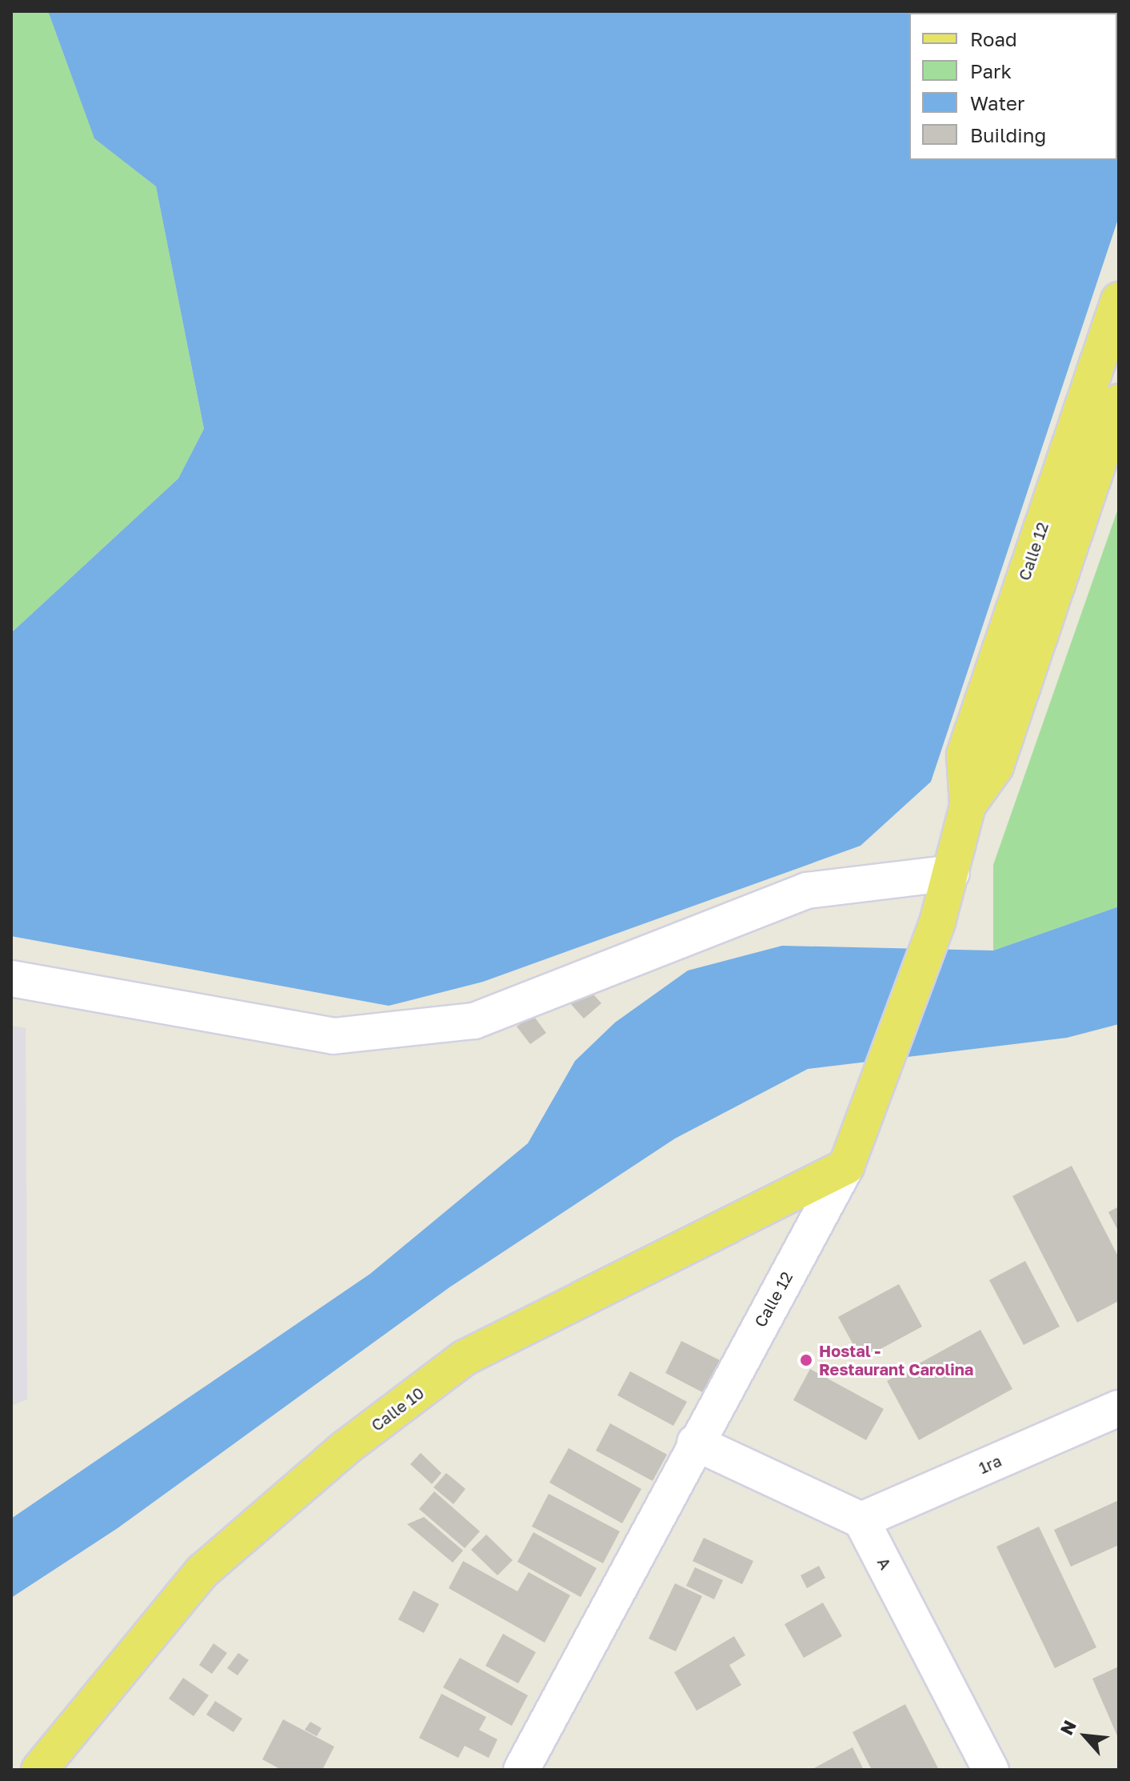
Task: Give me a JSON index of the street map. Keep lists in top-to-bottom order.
{
  "streets": {
    "main road": ["Calle 12", "Calle 10"],
    "street": ["1ra", "A"]
  },
  "crossings": [
    ["Calle 12", "Calle 10"],
    ["1ra", "A"]
  ],
  "places": ["Hostal - Restaurant Carolina"],
  "legend": [
    "Road",
    "Park",
    "Water",
    "Building"
  ],
  "north": "top left"
}
